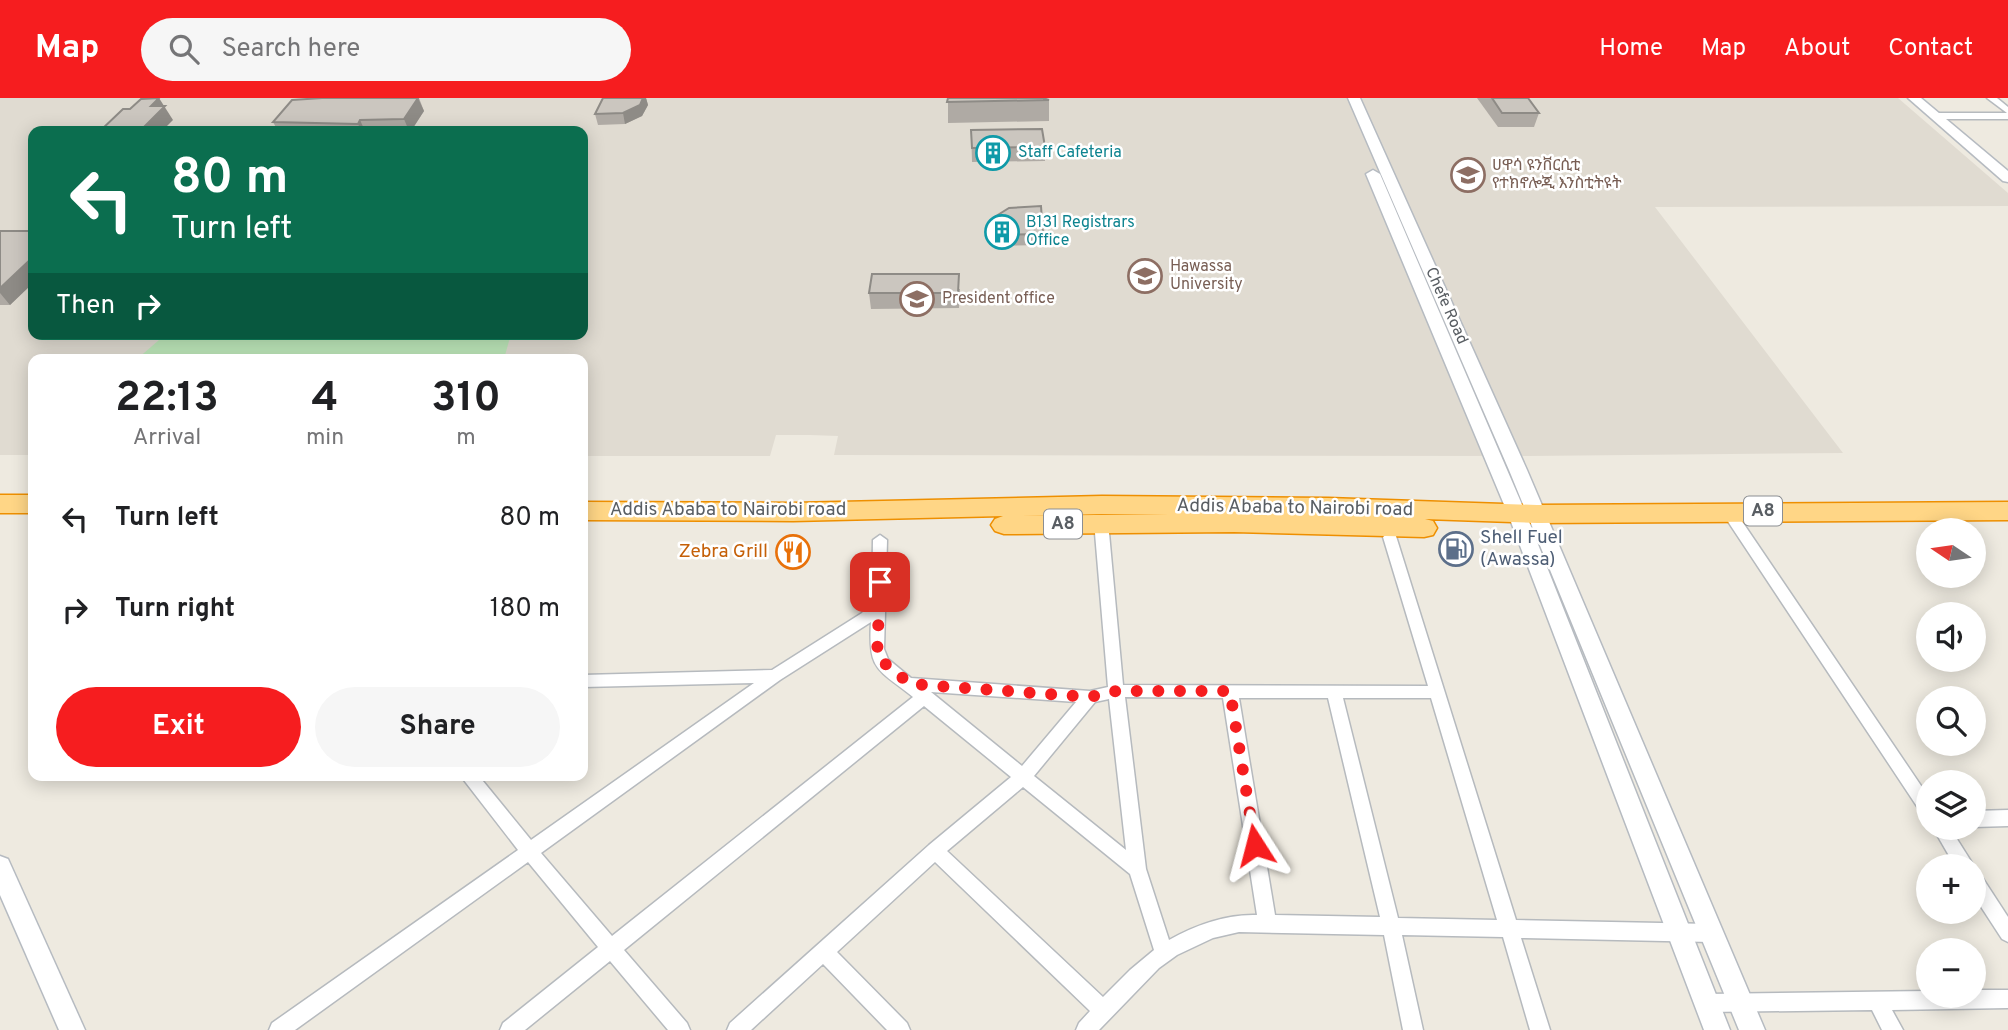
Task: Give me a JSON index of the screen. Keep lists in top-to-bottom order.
{
  "streets": {
    "highway": ["Addis Ababa to Nairobi road", "A8"],
    "street": ["Chefe Road"]
  },
  "crossings": [
    ["Chefe Road", "Addis Ababa to Nairobi road"]
  ],
  "places": {
    "building": ["Staff Cafeteria", "B131 Registrars Office"],
    "school or university": ["ሀዋሳ ዩንቨርሲቲ የተክኖሎጂ እንስቲትዩት", "Hawassa University", "President office"],
    "fuel station": ["Shell Fuel (Awassa)"],
    "restaurant": ["Zebra Grill"]
  },
  "north": "left",
  "page": {
    "header": "Map",
    "search": "Search here",
    "nav": [
      "Home",
      "Map",
      "About",
      "Contact"
    ],
    "turn": ["80 m", "Turn left"],
    "then": "Then",
    "eta": [
      "22:13",
      "Arrival",
      "4",
      "min",
      "310",
      "m"
    ],
    "list": [
      {
        "name": "Turn left",
        "value": "80 m"
      },
      {
        "name": "Turn right",
        "value": "180 m"
      }
    ],
    "map_buttons": ["+", "−"],
    "buttons": ["Exit", "Share"]
  }
}
